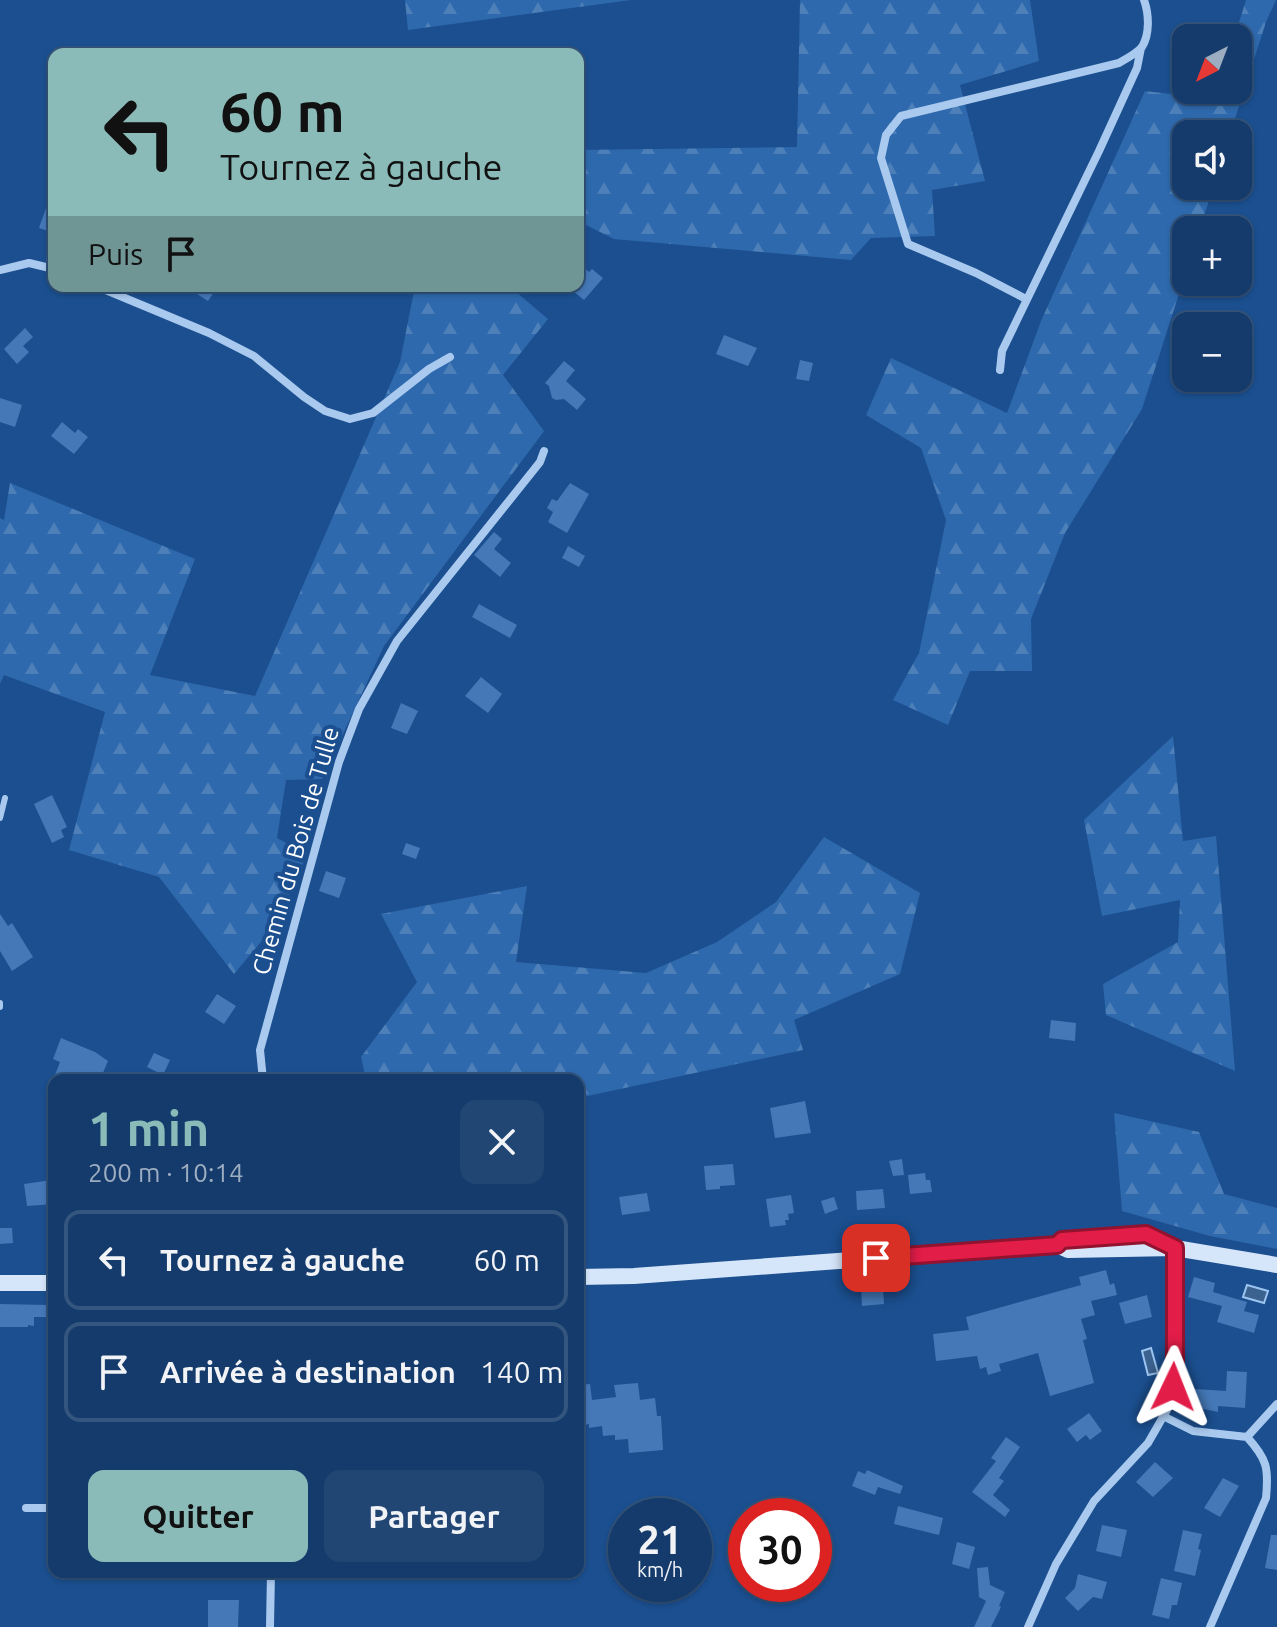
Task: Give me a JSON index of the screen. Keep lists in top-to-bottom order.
{
  "streets": {
    "street": ["Chemin du Bois de Tulle"]
  },
  "north": "bottom left",
  "page": {
    "map_buttons": ["+", "−"],
    "turn": ["60 m", "Tournez à gauche"],
    "then": "Puis",
    "heading": ["1 min", "200 m · 10:14"],
    "list": [
      {
        "name": "Tournez à gauche",
        "value": "60 m"
      },
      {
        "name": "Arrivée à destination",
        "value": "140 m"
      }
    ],
    "buttons": ["Quitter", "Partager"],
    "speed": "21 km/h",
    "limit": "30"
  }
}
